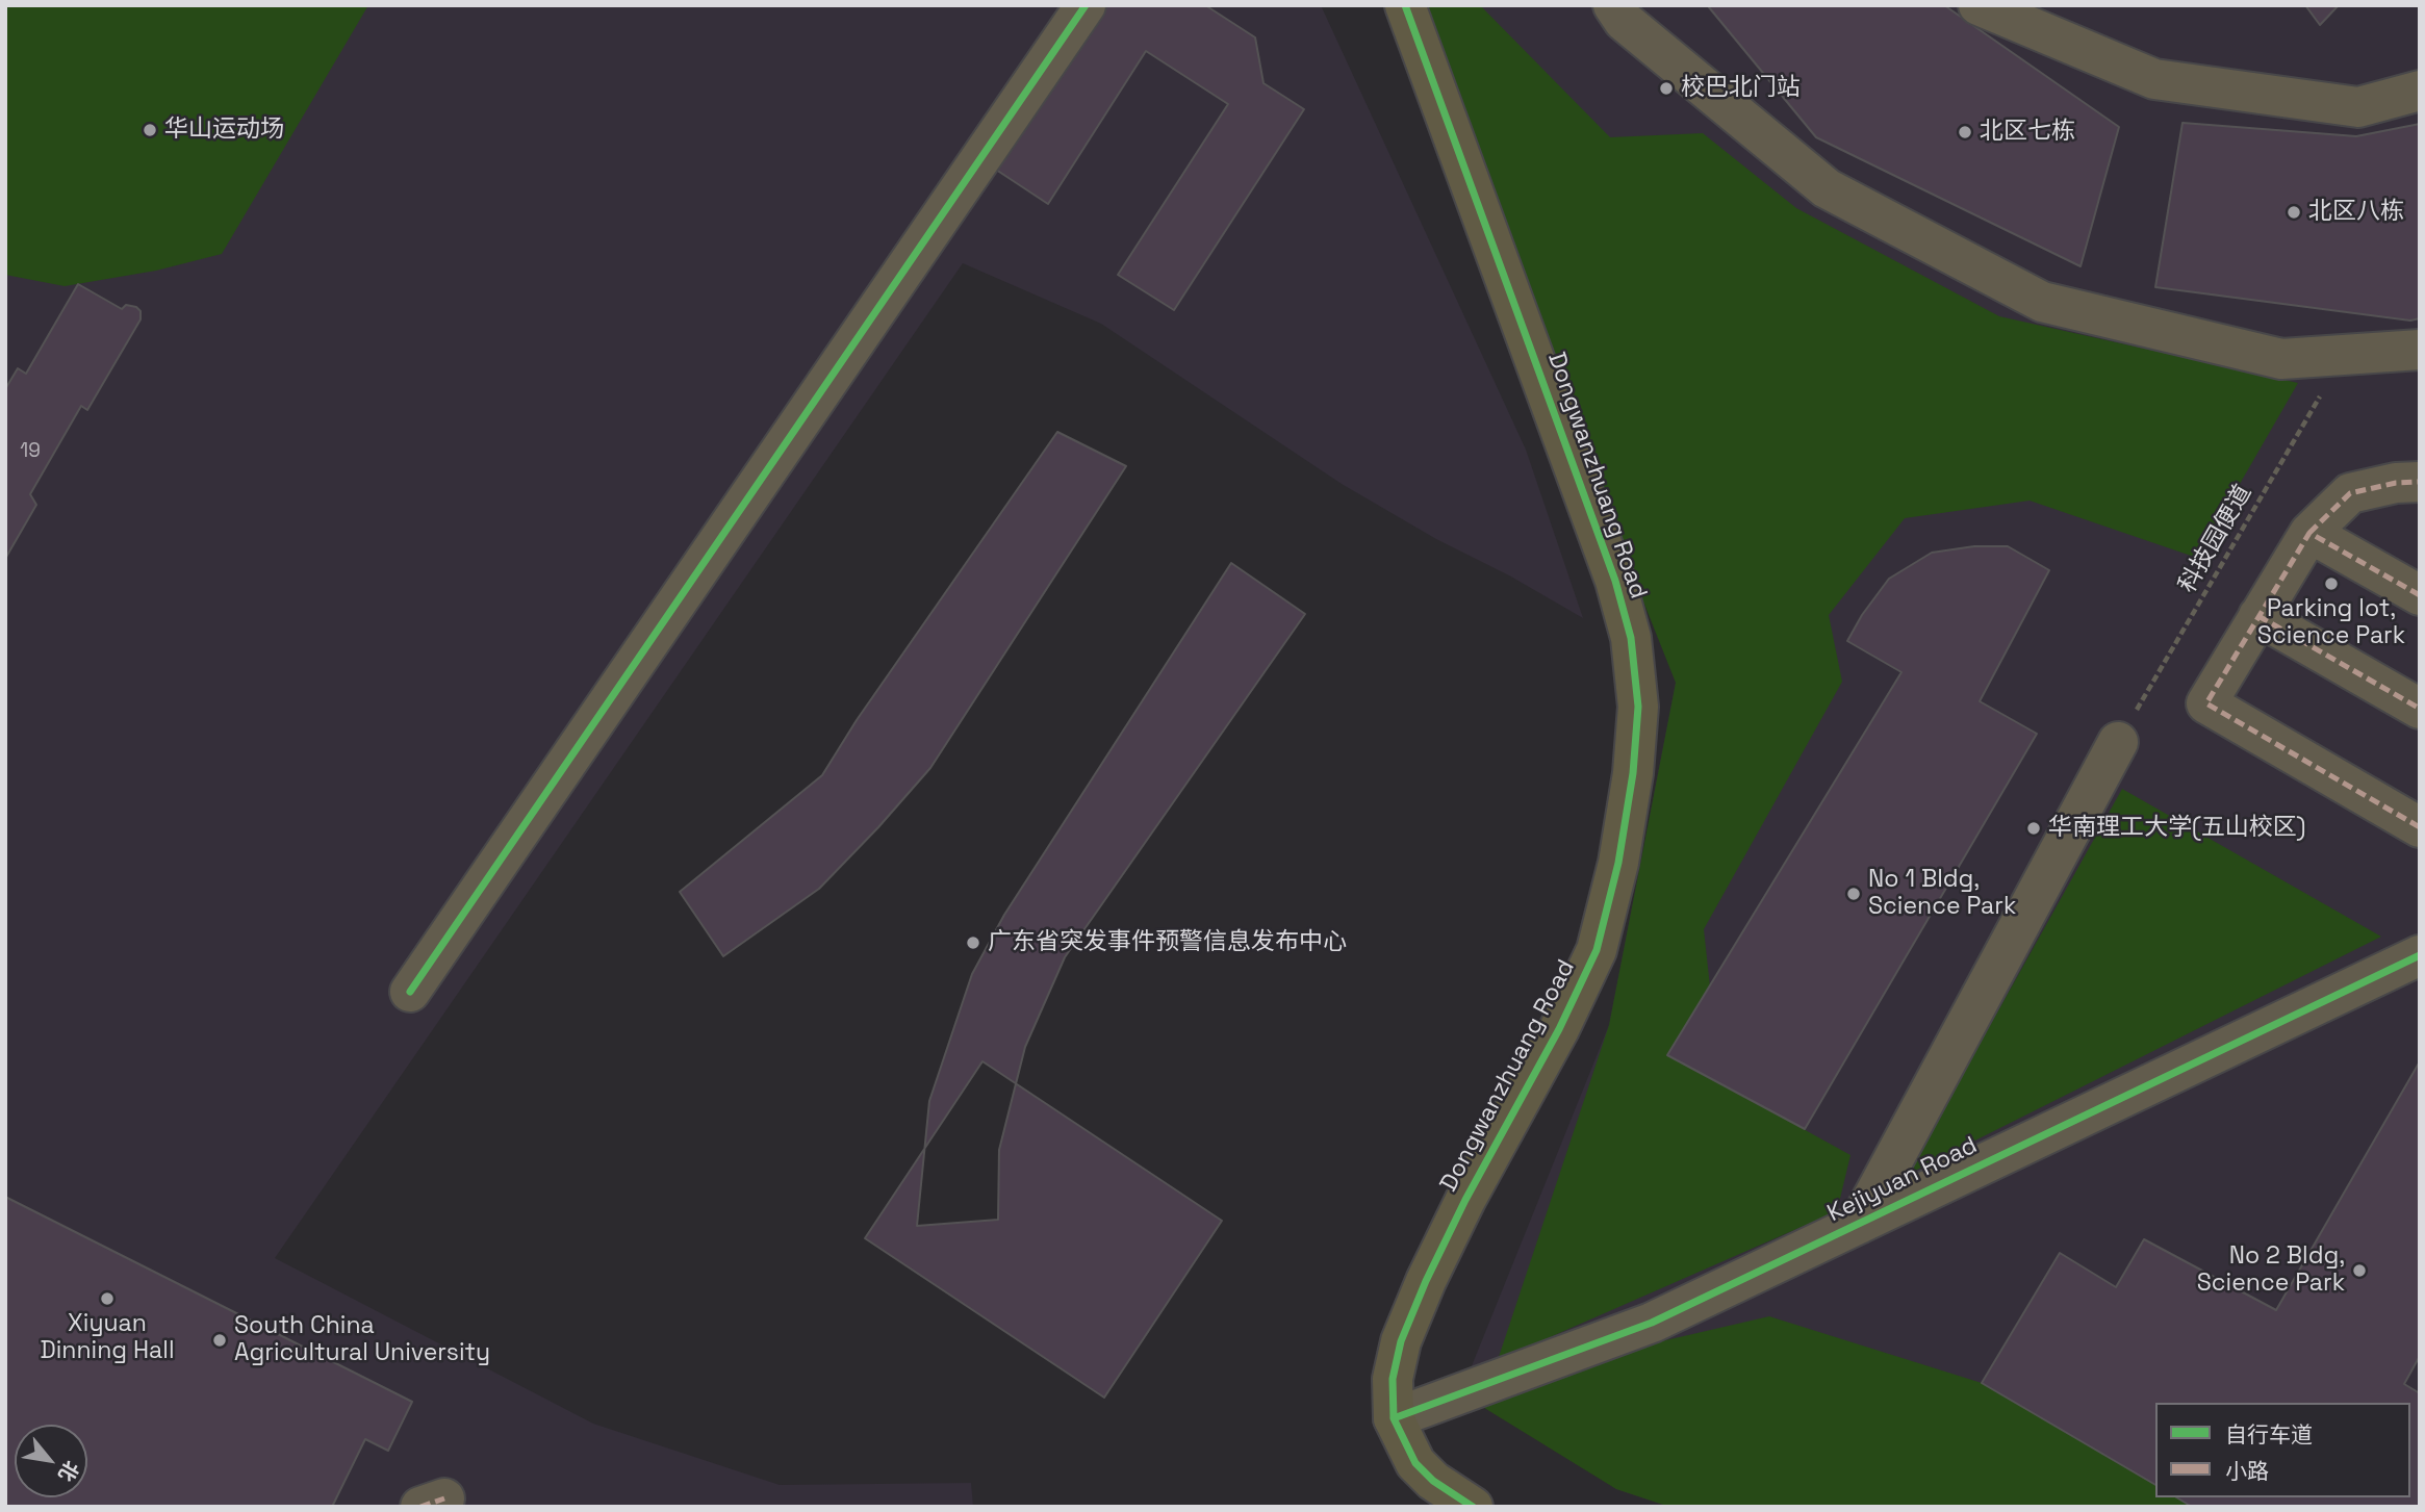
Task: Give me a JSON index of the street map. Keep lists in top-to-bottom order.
{
  "streets": {
    "street": ["Dongwanzhuang Road", "Kejiyuan Road"],
    "path": ["科技园便道"]
  },
  "crossings": [
    ["Dongwanzhuang Road", "Kejiyuan Road"]
  ],
  "places": [
    "校巴北门站",
    "华山运动场",
    "北区七栋",
    "北区八栋",
    "Parking lot, Science Park",
    "华南理工大学(五山校区)",
    "No 1 Bldg, Science Park",
    "广东省突发事件预警信息发布中心",
    "No 2 Bldg, Science Park",
    "Xiyuan Dinning Hall",
    "South China Agricultural University"
  ],
  "house_numbers": ["19"],
  "legend": ["自行车道", "小路"],
  "north": "bottom right"
}
